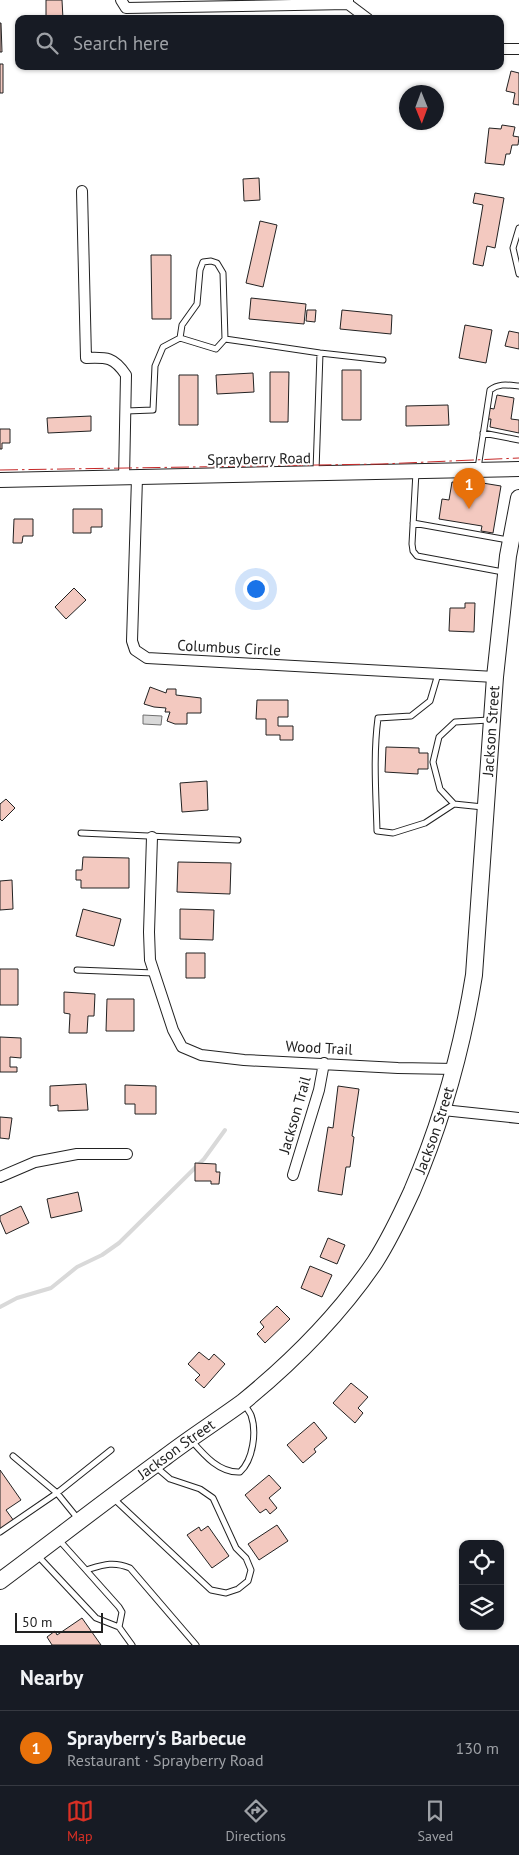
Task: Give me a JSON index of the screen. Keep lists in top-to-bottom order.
{
  "streets": {
    "main road": ["Jackson Street"],
    "street": [
      "Sprayberry Road",
      "Columbus Circle",
      "Wood Trail",
      "Jackson Trail"
    ]
  },
  "crossings": [
    ["Sprayberry Road", "Columbus Circle"],
    ["Columbus Circle", "Jackson Street"],
    ["Jackson Street", "Wood Trail"],
    ["Wood Trail", "Jackson Trail"]
  ],
  "scale_bar": "50 m",
  "north": "bottom",
  "page": {
    "search": "Search here",
    "pins": "1",
    "scale": "50 m",
    "heading": "Nearby",
    "list": [
      {
        "mark": "1",
        "name": "Sprayberry's Barbecue",
        "note": "Restaurant · Sprayberry Road",
        "value": "130 m"
      }
    ],
    "nav": ["Map", "Directions", "Saved"]
  }
}
